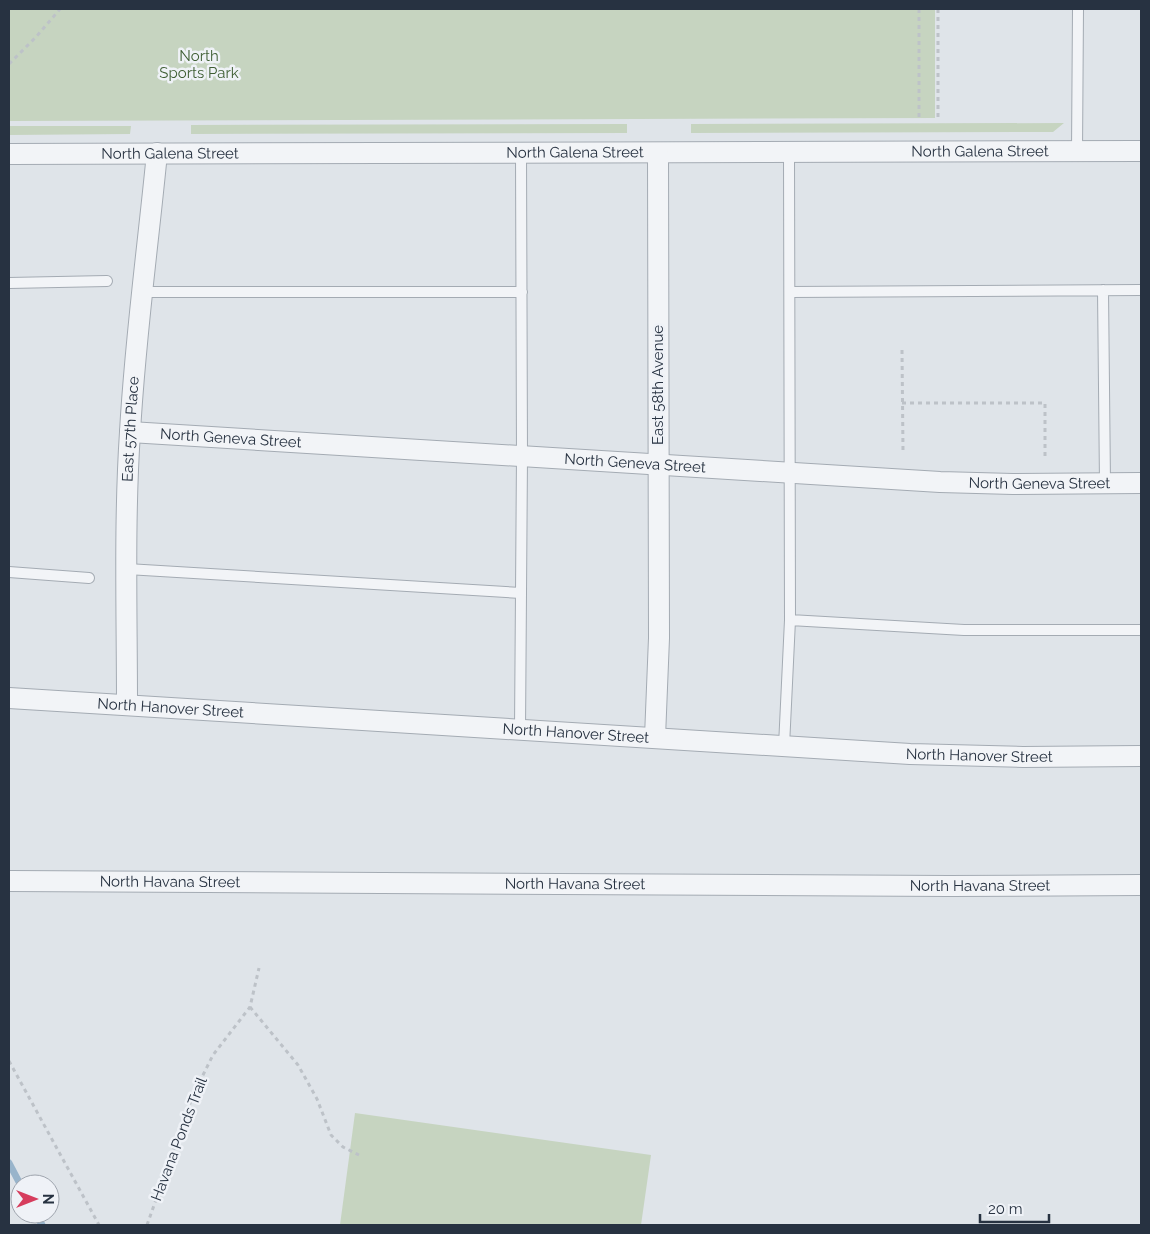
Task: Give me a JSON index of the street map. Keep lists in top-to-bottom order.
{
  "streets": {
    "street": [
      "North Galena Street",
      "East 58th Avenue",
      "East 57th Place",
      "North Geneva Street",
      "North Hanover Street",
      "North Havana Street"
    ],
    "path": ["Havana Ponds Trail"]
  },
  "crossings": [
    ["North Galena Street", "East 58th Avenue"],
    ["North Galena Street", "East 57th Place"],
    ["East 58th Avenue", "North Geneva Street"],
    ["East 58th Avenue", "North Hanover Street"],
    ["East 57th Place", "North Geneva Street"],
    ["East 57th Place", "North Hanover Street"]
  ],
  "parks": ["North Sports Park"],
  "scale_bar": "20 m",
  "north": "right"
}
